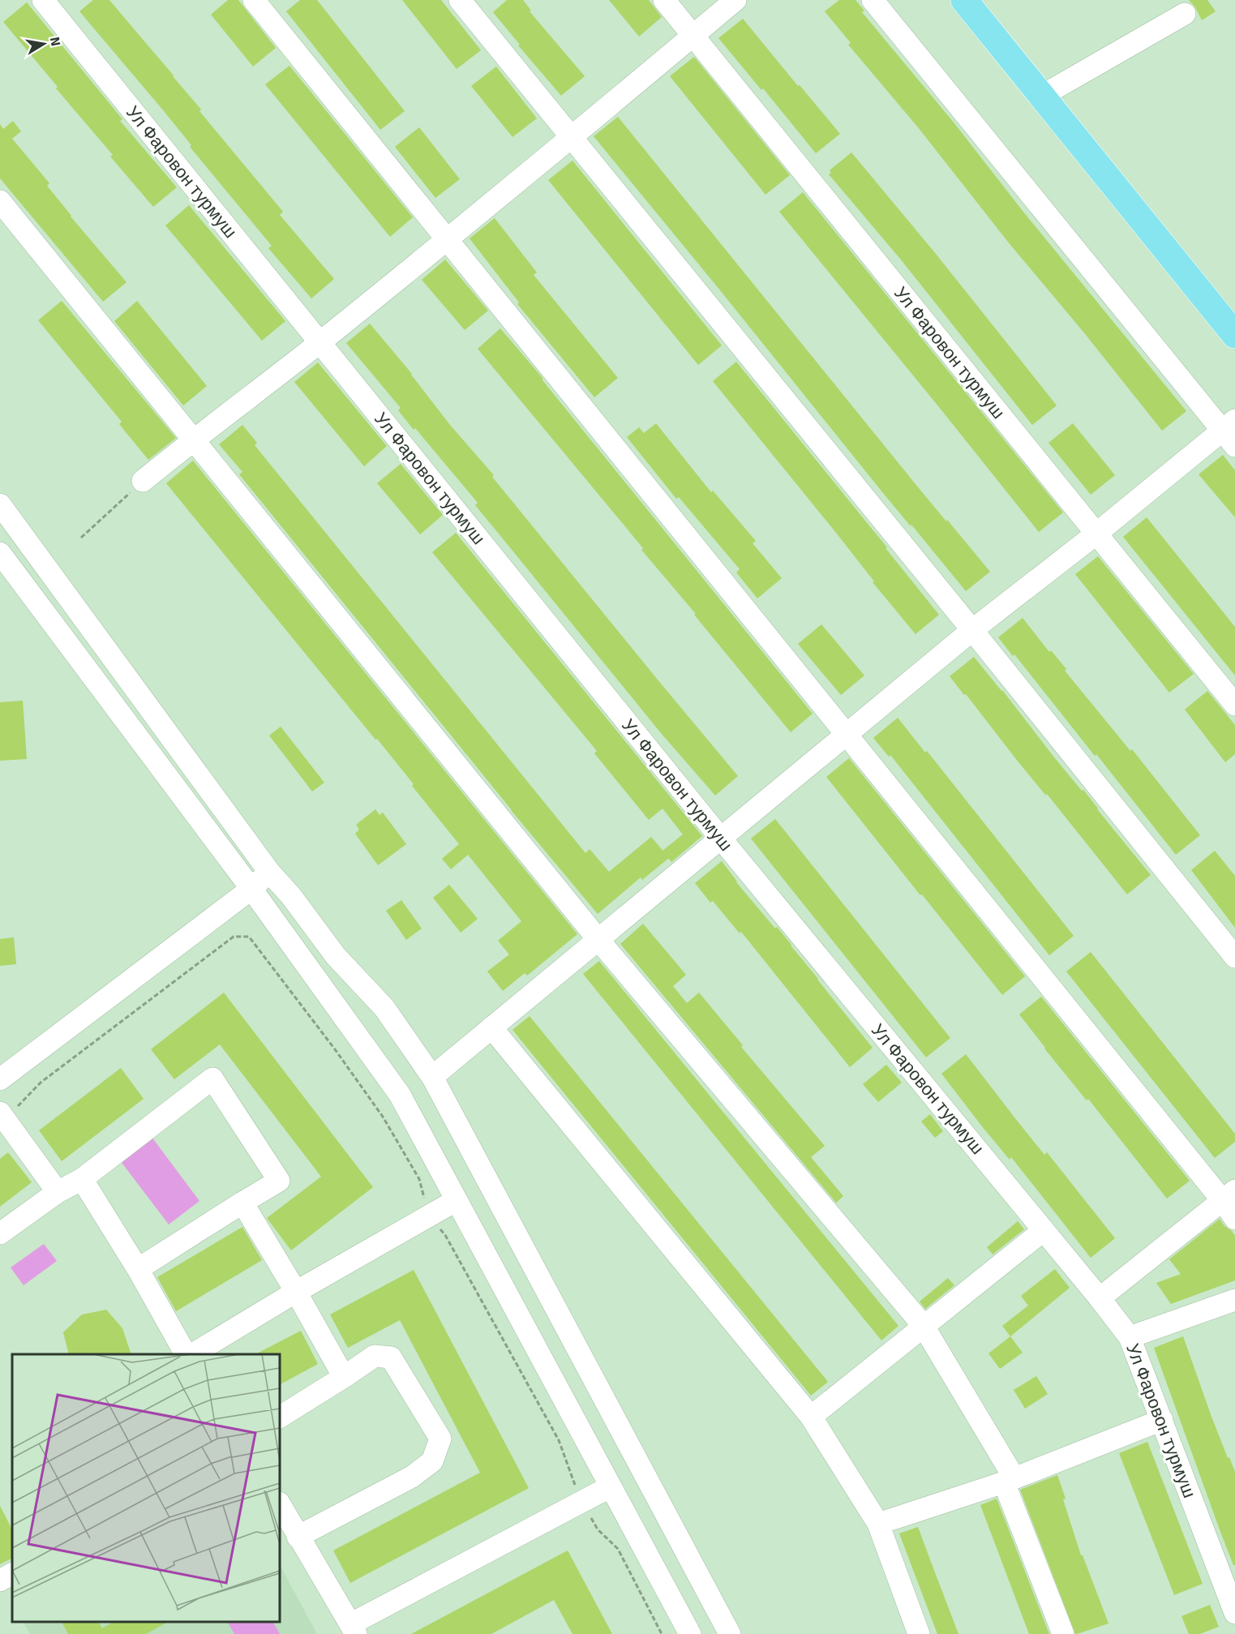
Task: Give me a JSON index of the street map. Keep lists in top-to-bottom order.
{
  "streets": {
    "street": ["Ул Фаровон турмуш"]
  },
  "north": "right"
}
